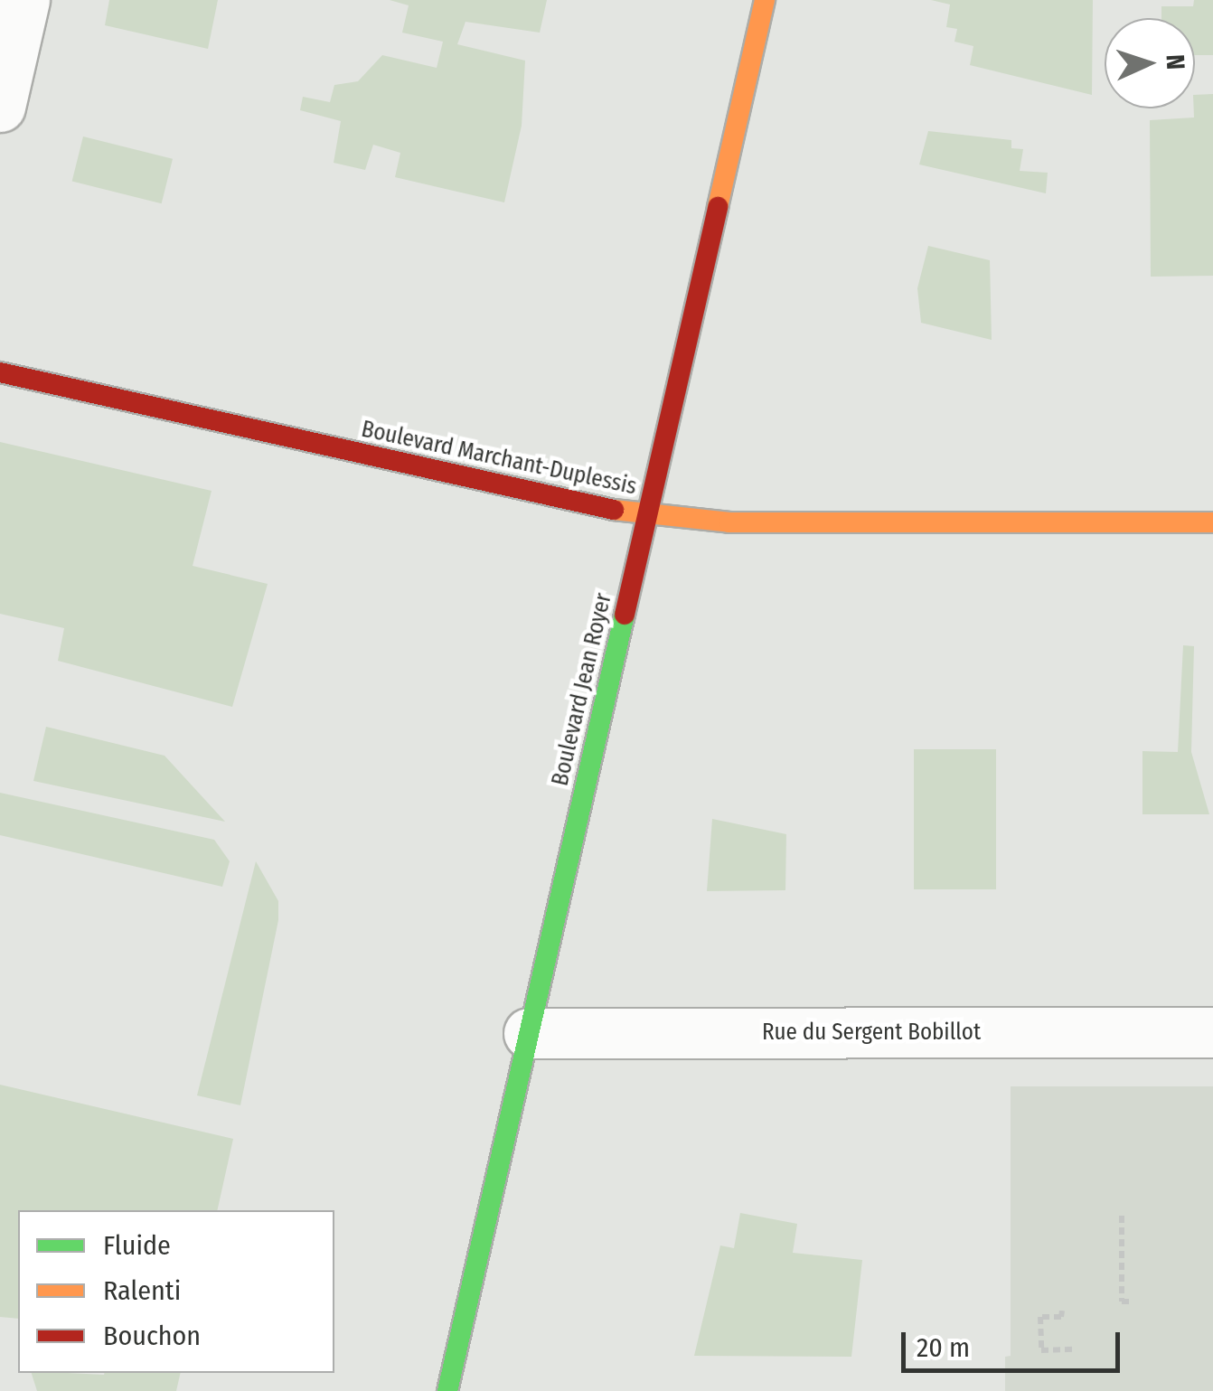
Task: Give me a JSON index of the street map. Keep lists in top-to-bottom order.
{
  "streets": {
    "street": ["Boulevard Marchant-Duplessis", "Boulevard Jean Royer", "Rue du Sergent Bobillot"]
  },
  "crossings": [
    ["Boulevard Marchant-Duplessis", "Boulevard Jean Royer"],
    ["Boulevard Jean Royer", "Rue du Sergent Bobillot"]
  ],
  "legend": ["Fluide", "Ralenti", "Bouchon"],
  "scale_bar": "20 m",
  "north": "right"
}
